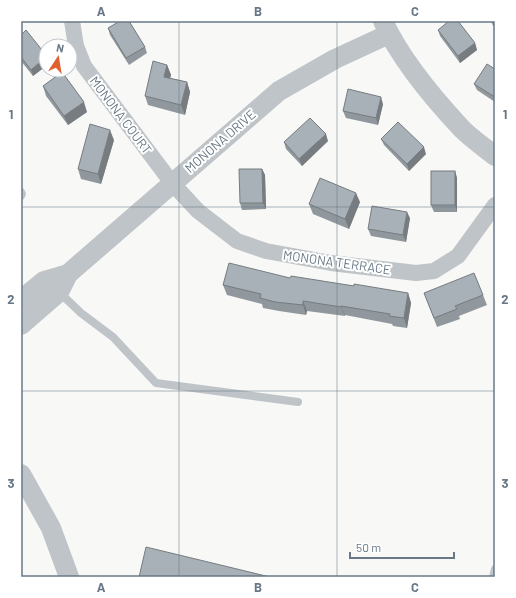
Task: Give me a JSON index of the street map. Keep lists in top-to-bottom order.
{
  "streets": {
    "street": ["MONONA COURT", "MONONA DRIVE", "MONONA TERRACE"]
  },
  "crossings": [
    ["MONONA COURT", "MONONA DRIVE"],
    ["MONONA COURT", "MONONA TERRACE"],
    ["MONONA DRIVE", "MONONA TERRACE"]
  ],
  "scale_bar": "50 m",
  "north": "top",
  "grid": {
    "columns": ["A", "B", "C"],
    "rows": ["1", "2", "3"]
  }
}
